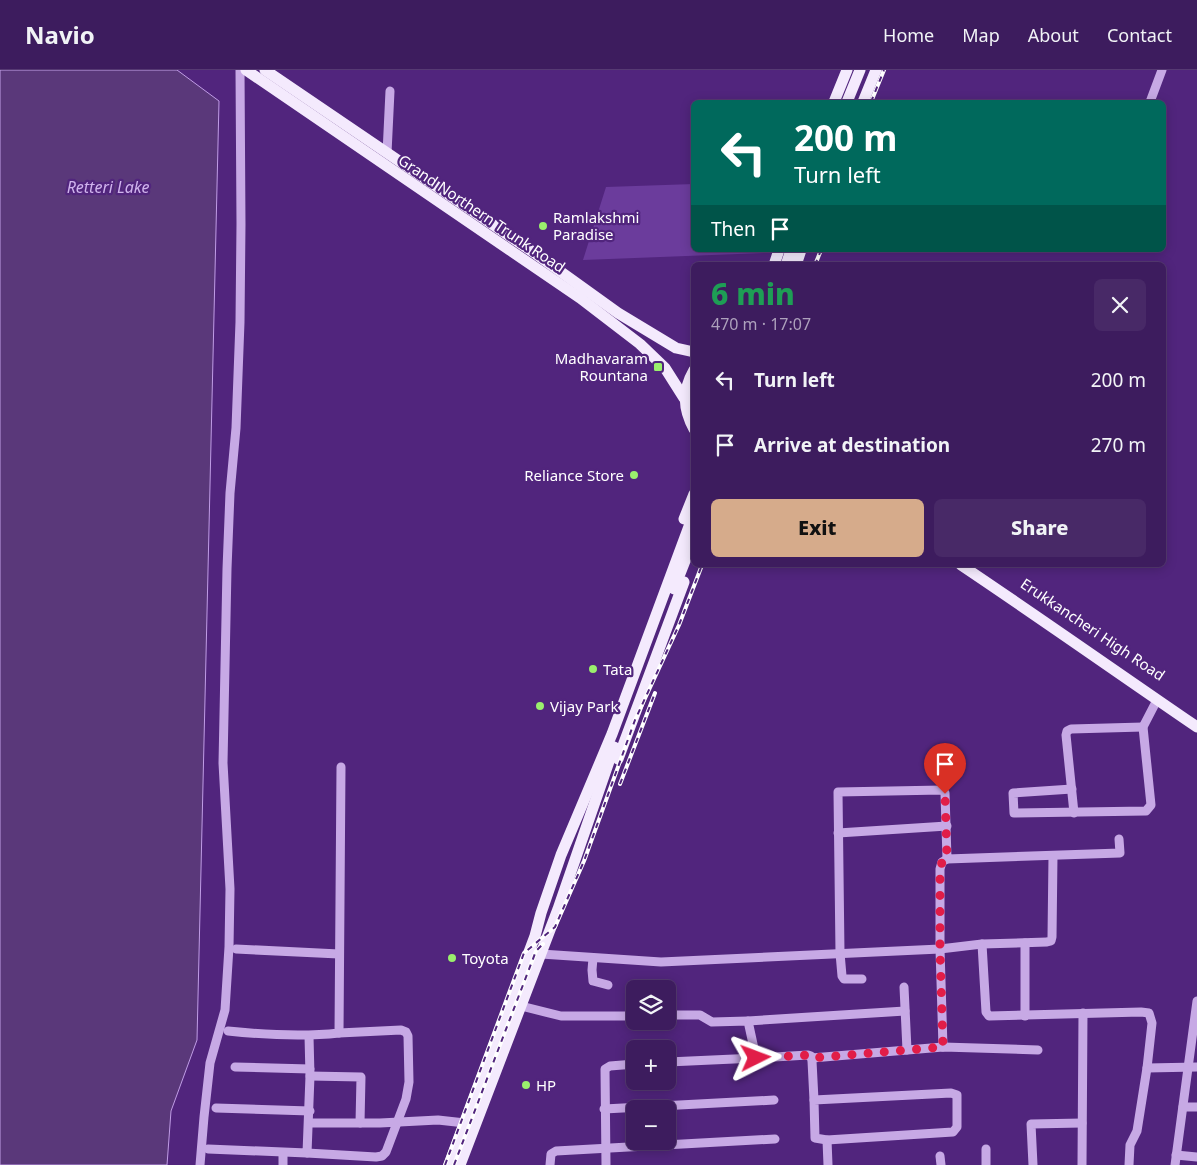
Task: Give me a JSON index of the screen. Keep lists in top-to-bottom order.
{
  "streets": {
    "main road": ["Grand Northern Trunk Road", "Erukkancheri High Road"]
  },
  "water": ["Retteri Lake"],
  "places": {
    "other": [
      "Ramlakshmi Paradise",
      "Reliance Store",
      "Tata",
      "Vijay Park",
      "Toyota",
      "HP"
    ],
    "transit": ["Madhavaram Rountana"]
  },
  "page": {
    "header": "Navio",
    "nav": [
      "Home",
      "Map",
      "About",
      "Contact"
    ],
    "turn": ["200 m", "Turn left"],
    "then": "Then",
    "heading": ["6 min", "470 m · 17:07"],
    "list": [
      {
        "name": "Turn left",
        "value": "200 m"
      },
      {
        "name": "Arrive at destination",
        "value": "270 m"
      }
    ],
    "buttons": ["Exit", "Share"],
    "map_buttons": ["+", "−"]
  }
}
